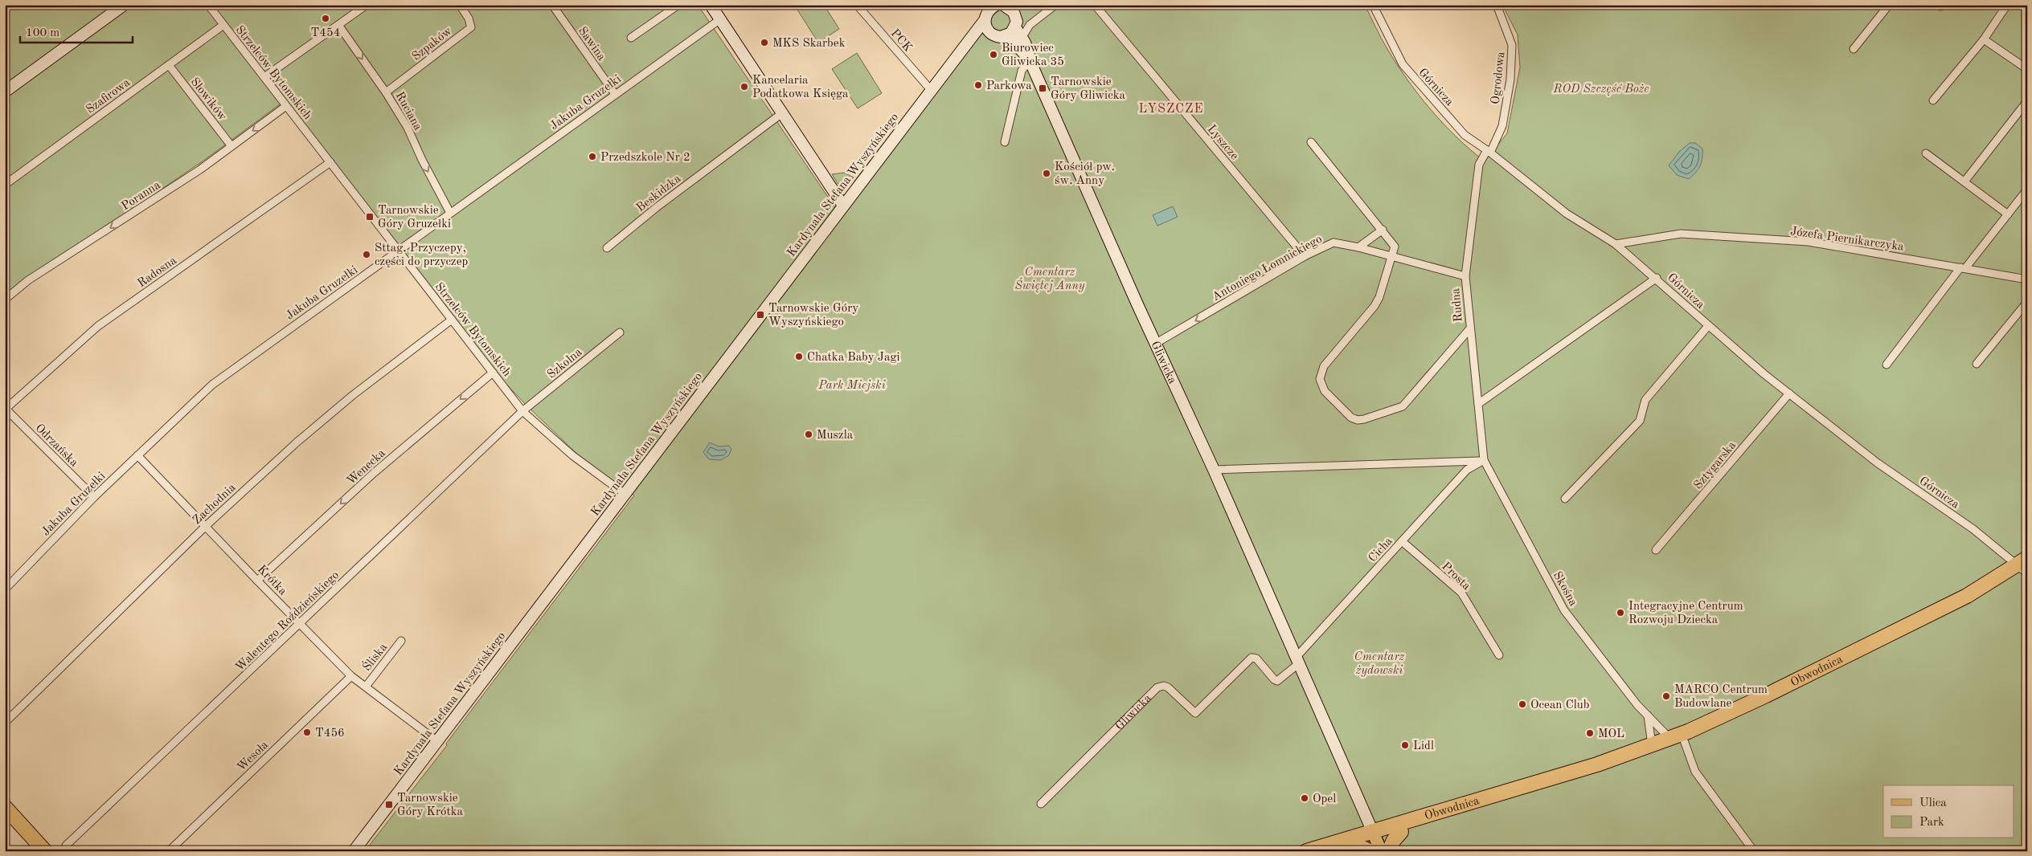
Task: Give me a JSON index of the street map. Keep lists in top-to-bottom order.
{
  "streets": {
    "highway": ["Obwodnica"],
    "street": [
      "PCK",
      "Szpaków",
      "Sawina",
      "Strzelców Bytomskich",
      "Ogrodowa",
      "Górnicza",
      "Szafirowa",
      "Słowików",
      "Jakuba Gruzełki",
      "Ruciana",
      "Lyszcze",
      "Kardynała Stefana Wyszyńskiego",
      "Beskidzka",
      "Poranna",
      "Józefa Piernikarczyka",
      "Antoniego Łomnickiego",
      "Radosna",
      "Rudna",
      "Gliwicka",
      "Szkolna",
      "Odrzańska",
      "Sztygarska",
      "Wenecka",
      "Zachodnia",
      "Cicha",
      "Prosta",
      "Krótka",
      "Skośna",
      "Walentego Roździeńskiego",
      "Śliska",
      "Wesoła"
    ]
  },
  "crossings": [
    ["PCK", "Kardynała Stefana Wyszyńskiego"],
    ["Szpaków", "Ruciana"],
    ["Sawina", "Jakuba Gruzełki"],
    ["Strzelców Bytomskich", "Szafirowa"],
    ["Strzelców Bytomskich", "Jakuba Gruzełki"],
    ["Strzelców Bytomskich", "Kardynała Stefana Wyszyńskiego"],
    ["Strzelców Bytomskich", "Poranna"],
    ["Strzelców Bytomskich", "Radosna"],
    ["Strzelców Bytomskich", "Szkolna"],
    ["Strzelców Bytomskich", "Wenecka"],
    ["Strzelców Bytomskich", "Zachodnia"],
    ["Strzelców Bytomskich", "Walentego Roździeńskiego"],
    ["Ogrodowa", "Górnicza"],
    ["Ogrodowa", "Rudna"],
    ["Górnicza", "Józefa Piernikarczyka"],
    ["Górnicza", "Rudna"],
    ["Górnicza", "Sztygarska"],
    ["Górnicza", "Obwodnica"],
    ["Szafirowa", "Słowików"],
    ["Słowików", "Poranna"],
    ["Jakuba Gruzełki", "Ruciana"],
    ["Jakuba Gruzełki", "Odrzańska"],
    ["Jakuba Gruzełki", "Krótka"],
    ["Lyszcze", "Antoniego Łomnickiego"],
    ["Kardynała Stefana Wyszyńskiego", "Krótka"],
    ["Antoniego Łomnickiego", "Rudna"],
    ["Antoniego Łomnickiego", "Gliwicka"],
    ["Radosna", "Odrzańska"],
    ["Rudna", "Cicha"],
    ["Rudna", "Skośna"],
    ["Gliwicka", "Cicha"],
    ["Gliwicka", "Obwodnica"],
    ["Szkolna", "Walentego Roździeńskiego"],
    ["Wenecka", "Krótka"],
    ["Zachodnia", "Krótka"],
    ["Cicha", "Prosta"],
    ["Cicha", "Skośna"],
    ["Krótka", "Walentego Roździeńskiego"],
    ["Krótka", "Śliska"],
    ["Krótka", "Wesoła"],
    ["Skośna", "Obwodnica"]
  ],
  "one_way": [
    "Ruciana",
    "Poranna",
    "Antoniego Łomnickiego",
    "Wenecka"
  ],
  "districts": ["LYSZCZE"],
  "parks": [
    "ROD Szczęść Boże",
    "Cmentarz Świętej Anny",
    "Park Miejski",
    "Cmentarz żydowski"
  ],
  "places": {
    "other": [
      "T454",
      "MKS Skarbek",
      "Biurowiec Gliwicka 35",
      "Parkowa",
      "Kancelaria Podatkowa Księga",
      "Przedszkole Nr 2",
      "Kościół pw. św. Anny",
      "Sttag. Przyczepy, części do przyczep",
      "Chatka Baby Jagi",
      "Muszla",
      "Integracyjne Centrum Rozwoju Dziecka",
      "MARCO Centrum Budowlane",
      "Ocean Club",
      "T456",
      "MOL",
      "Lidl",
      "Opel"
    ],
    "transit": [
      "Tarnowskie Góry Gliwicka",
      "Tarnowskie Góry Gruzełki",
      "Tarnowskie Góry Wyszyńskiego",
      "Tarnowskie Góry Krótka"
    ]
  },
  "legend": ["Ulica", "Park"],
  "scale_bar": "100 m"
}
